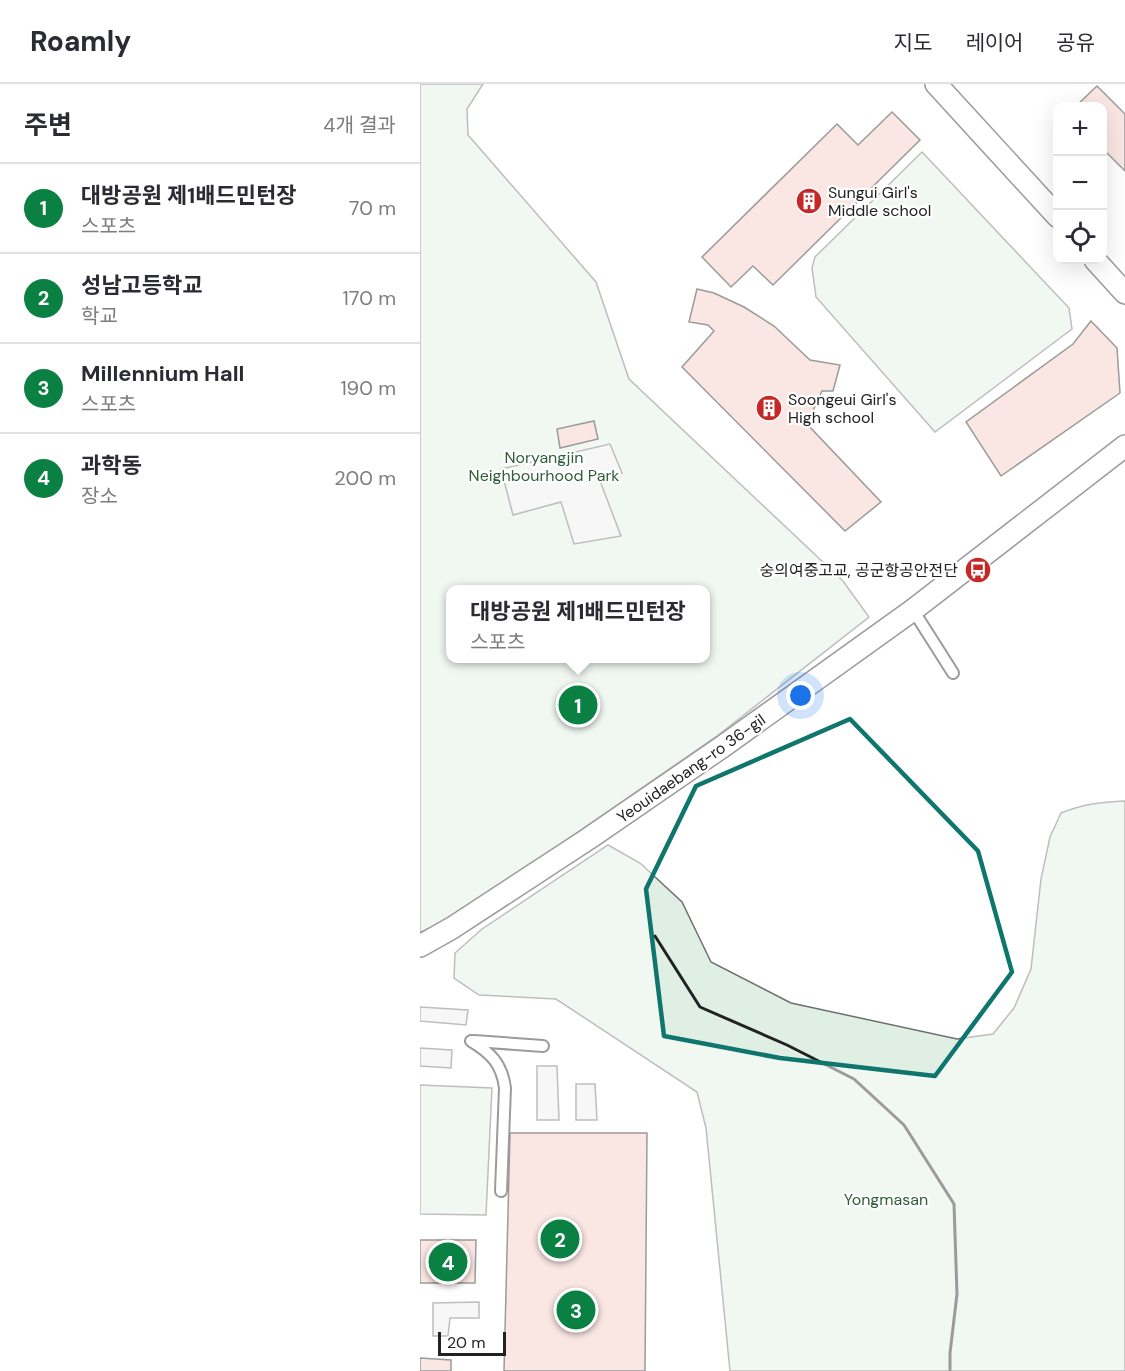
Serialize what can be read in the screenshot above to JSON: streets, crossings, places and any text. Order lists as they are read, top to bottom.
{
  "streets": {
    "street": ["Yeouidaebang-ro 36-gil"]
  },
  "parks": ["Noryangjin Neighbourhood Park", "Yongmasan"],
  "places": {
    "building": ["Sungui Girl's Middle school", "Soongeui Girl's High school"],
    "bus stop": ["숭의여중고교, 공군항공안전단"]
  },
  "scale_bar": "20 m",
  "page": {
    "header": "Roamly",
    "nav": ["지도", "레이어", "공유"],
    "heading": ["주변", "4개 결과"],
    "map_buttons": ["+", "−"],
    "list": [
      {
        "mark": "1",
        "name": "대방공원 제1배드민턴장",
        "note": "스포츠",
        "value": "70 m"
      },
      {
        "mark": "2",
        "name": "성남고등학교",
        "note": "학교",
        "value": "170 m"
      },
      {
        "mark": "3",
        "name": "Millennium Hall",
        "note": "스포츠",
        "value": "190 m"
      },
      {
        "mark": "4",
        "name": "과학동",
        "note": "장소",
        "value": "200 m"
      }
    ],
    "popup": ["대방공원 제1배드민턴장", "스포츠"],
    "pins": [
      "1",
      "2",
      "4",
      "3"
    ],
    "scale": "20 m"
  }
}
